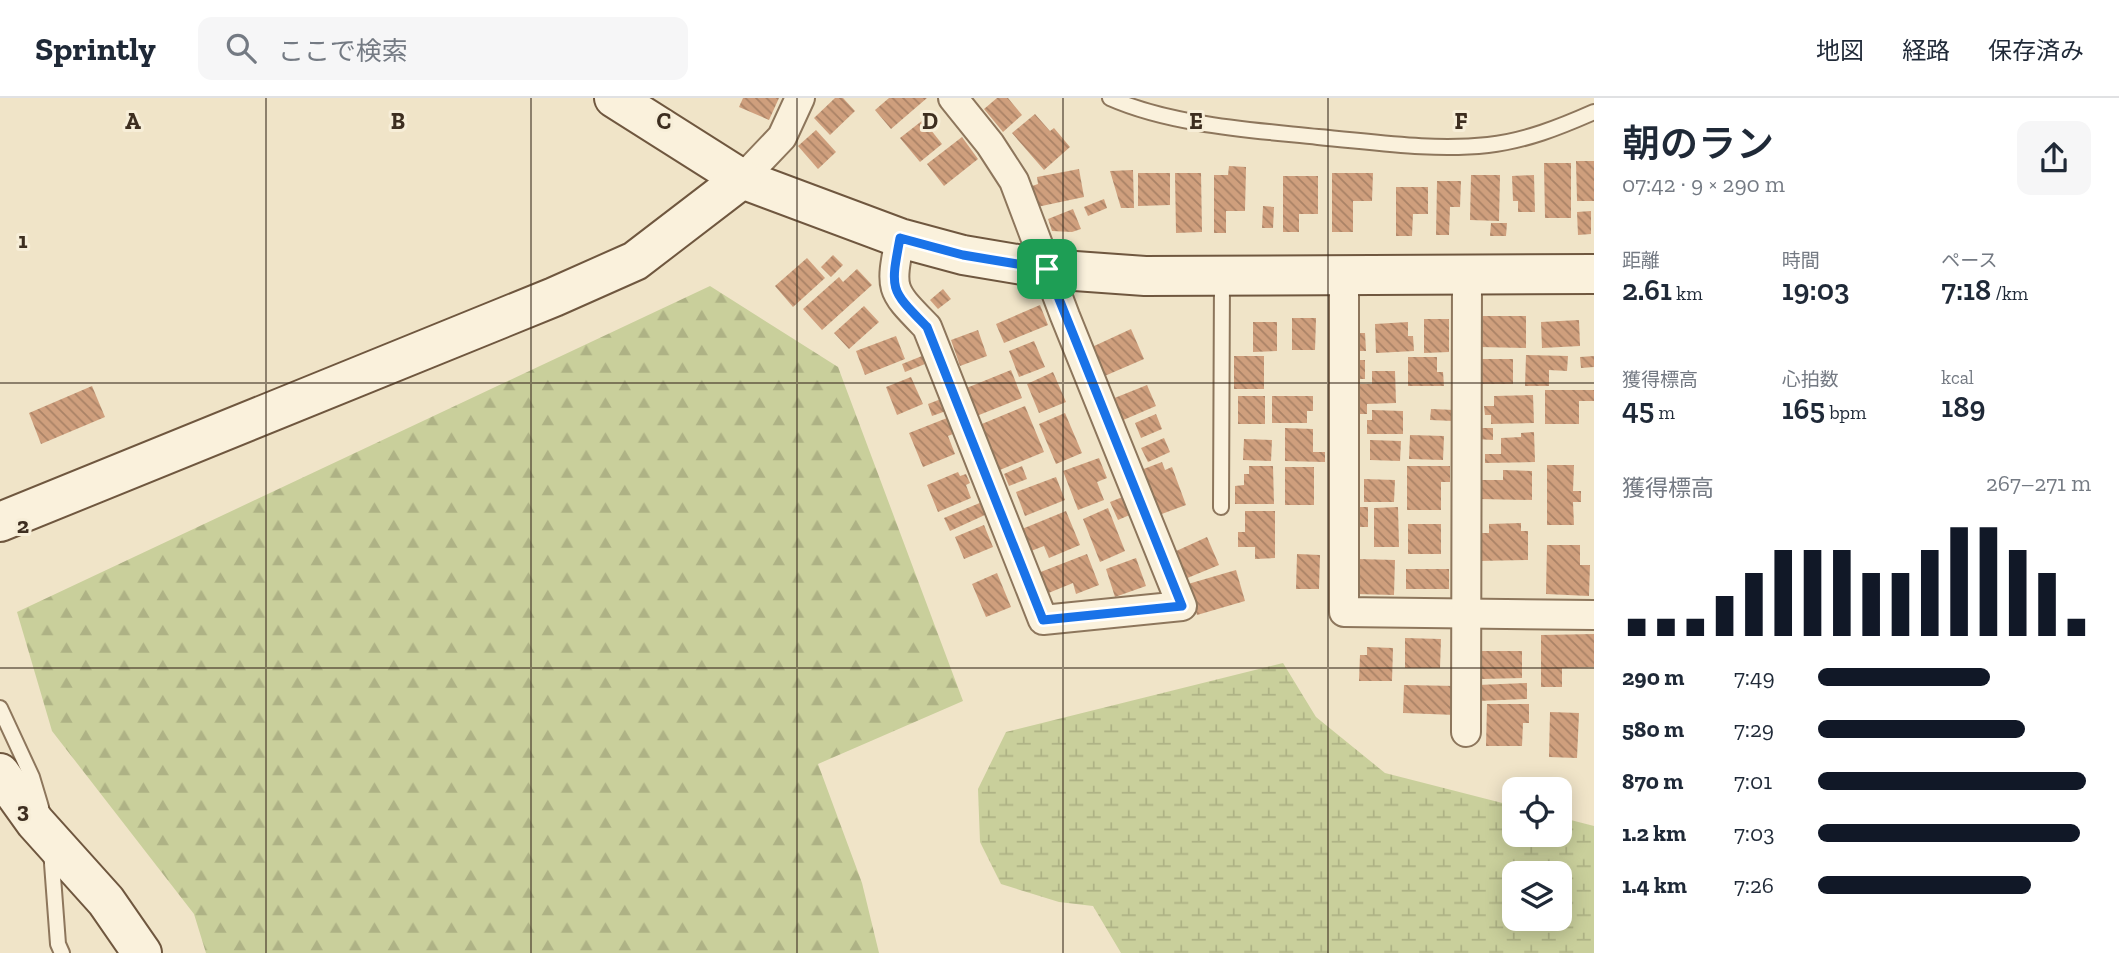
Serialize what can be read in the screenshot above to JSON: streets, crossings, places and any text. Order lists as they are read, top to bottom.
{
  "page": {
    "header": "Sprintly",
    "search": "ここで検索",
    "nav": ["地図", "経路", "保存済み"],
    "heading": ["朝のラン", "07:42 · 9 × 290 m"],
    "stats": [
      ["距離", "2.61 km"],
      ["時間", "19:03"],
      ["ペース", "7:18 /km"],
      ["獲得標高", "45 m"],
      ["心拍数", "165 bpm"],
      ["kcal", "189"]
    ],
    "chart": ["獲得標高", "267–271 m"],
    "list": [
      {
        "name": "290 m",
        "note": "7:49"
      },
      {
        "name": "580 m",
        "note": "7:29"
      },
      {
        "name": "870 m",
        "note": "7:01"
      },
      {
        "name": "1.2 km",
        "note": "7:03"
      },
      {
        "name": "1.4 km",
        "note": "7:26"
      }
    ]
  },
  "grid": {
    "columns": [
      "A",
      "B",
      "C",
      "D",
      "E",
      "F"
    ],
    "rows": ["1", "2", "3"]
  }
}
